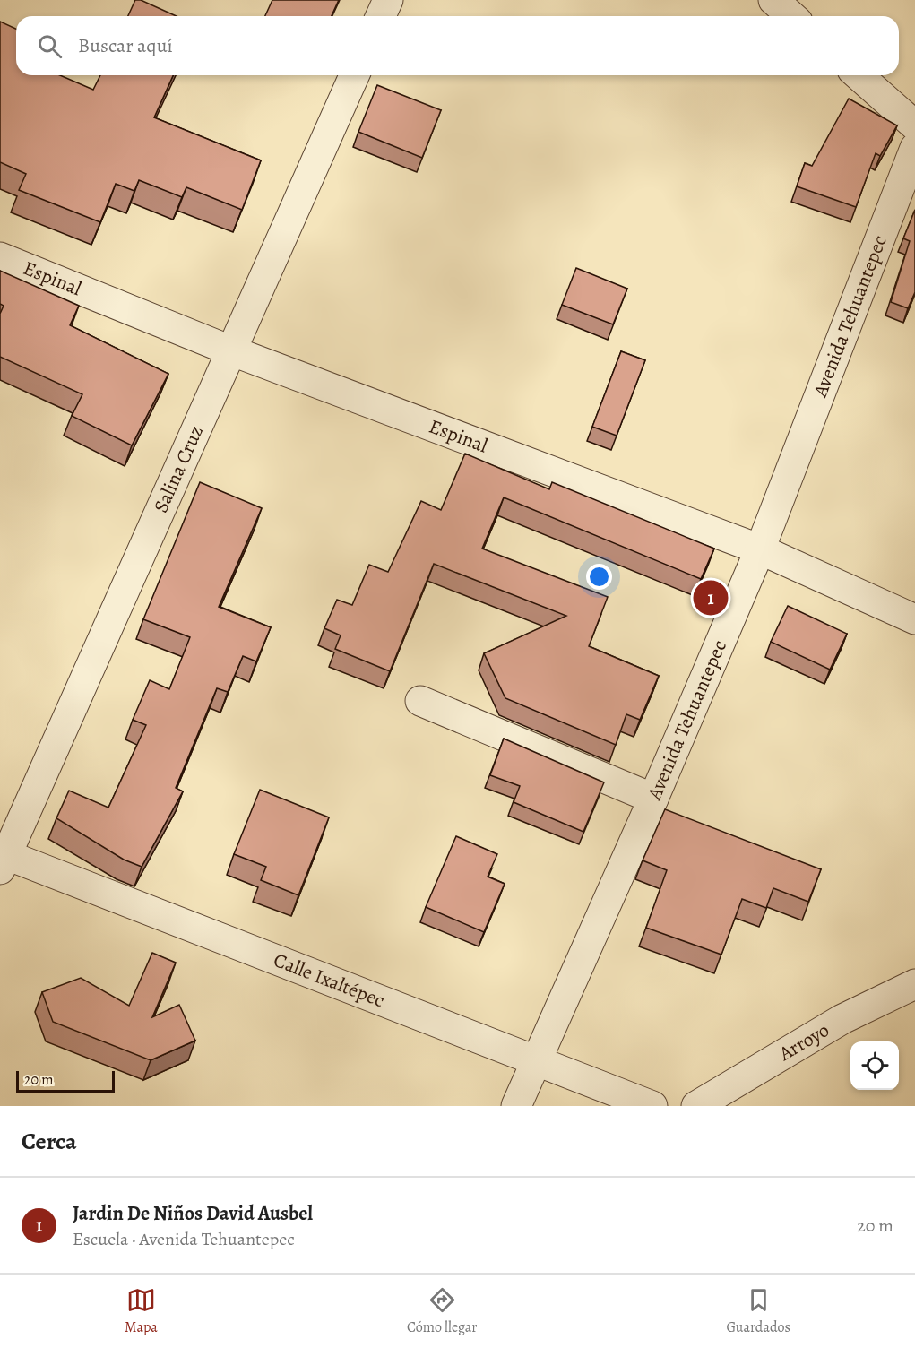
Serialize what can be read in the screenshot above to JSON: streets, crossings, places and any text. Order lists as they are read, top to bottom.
{
  "streets": {
    "street": [
      "Espinal",
      "Avenida Tehuantepec",
      "Salina Cruz",
      "Calle Ixaltépec",
      "Arroyo"
    ]
  },
  "crossings": [
    ["Espinal", "Avenida Tehuantepec"],
    ["Espinal", "Salina Cruz"],
    ["Avenida Tehuantepec", "Calle Ixaltépec"],
    ["Salina Cruz", "Calle Ixaltépec"]
  ],
  "scale_bar": "20 m",
  "page": {
    "search": "Buscar aquí",
    "pins": "1",
    "scale": "20 m",
    "heading": "Cerca",
    "list": [
      {
        "mark": "1",
        "name": "Jardin De Niños David Ausbel",
        "note": "Escuela · Avenida Tehuantepec",
        "value": "20 m"
      }
    ],
    "nav": ["Mapa", "Cómo llegar", "Guardados"]
  }
}
